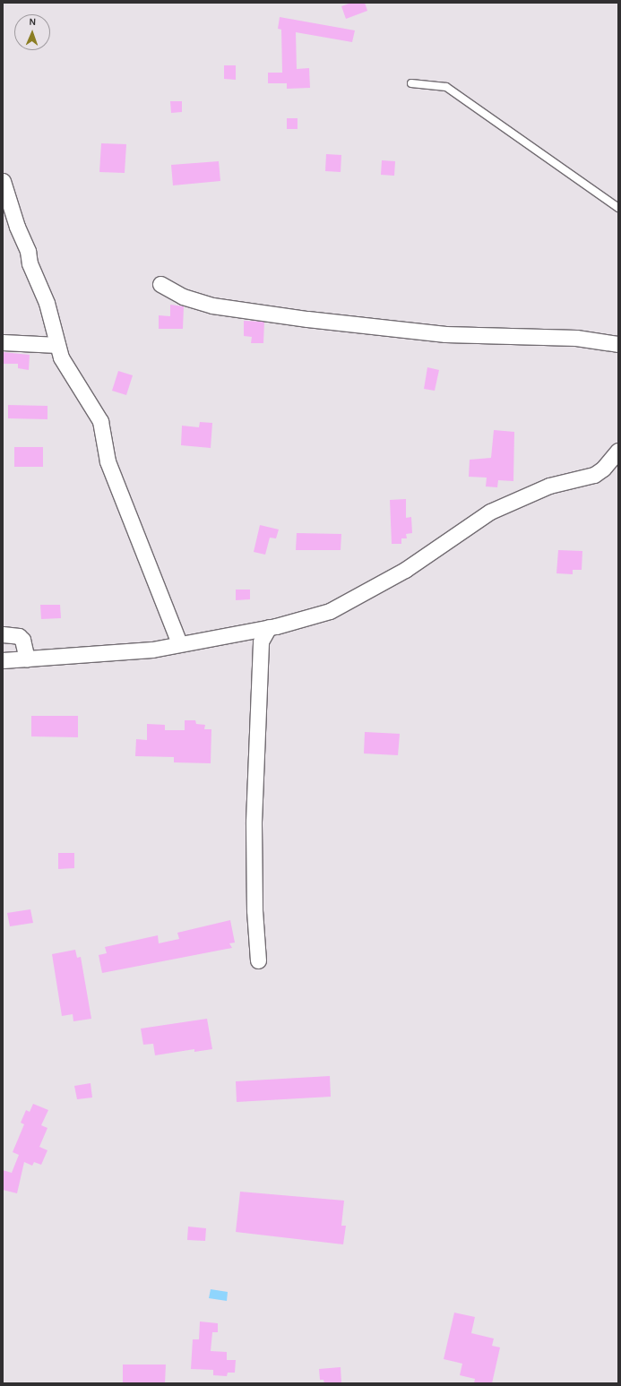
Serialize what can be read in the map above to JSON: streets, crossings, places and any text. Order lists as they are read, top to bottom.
{
  "north": "top"
}
